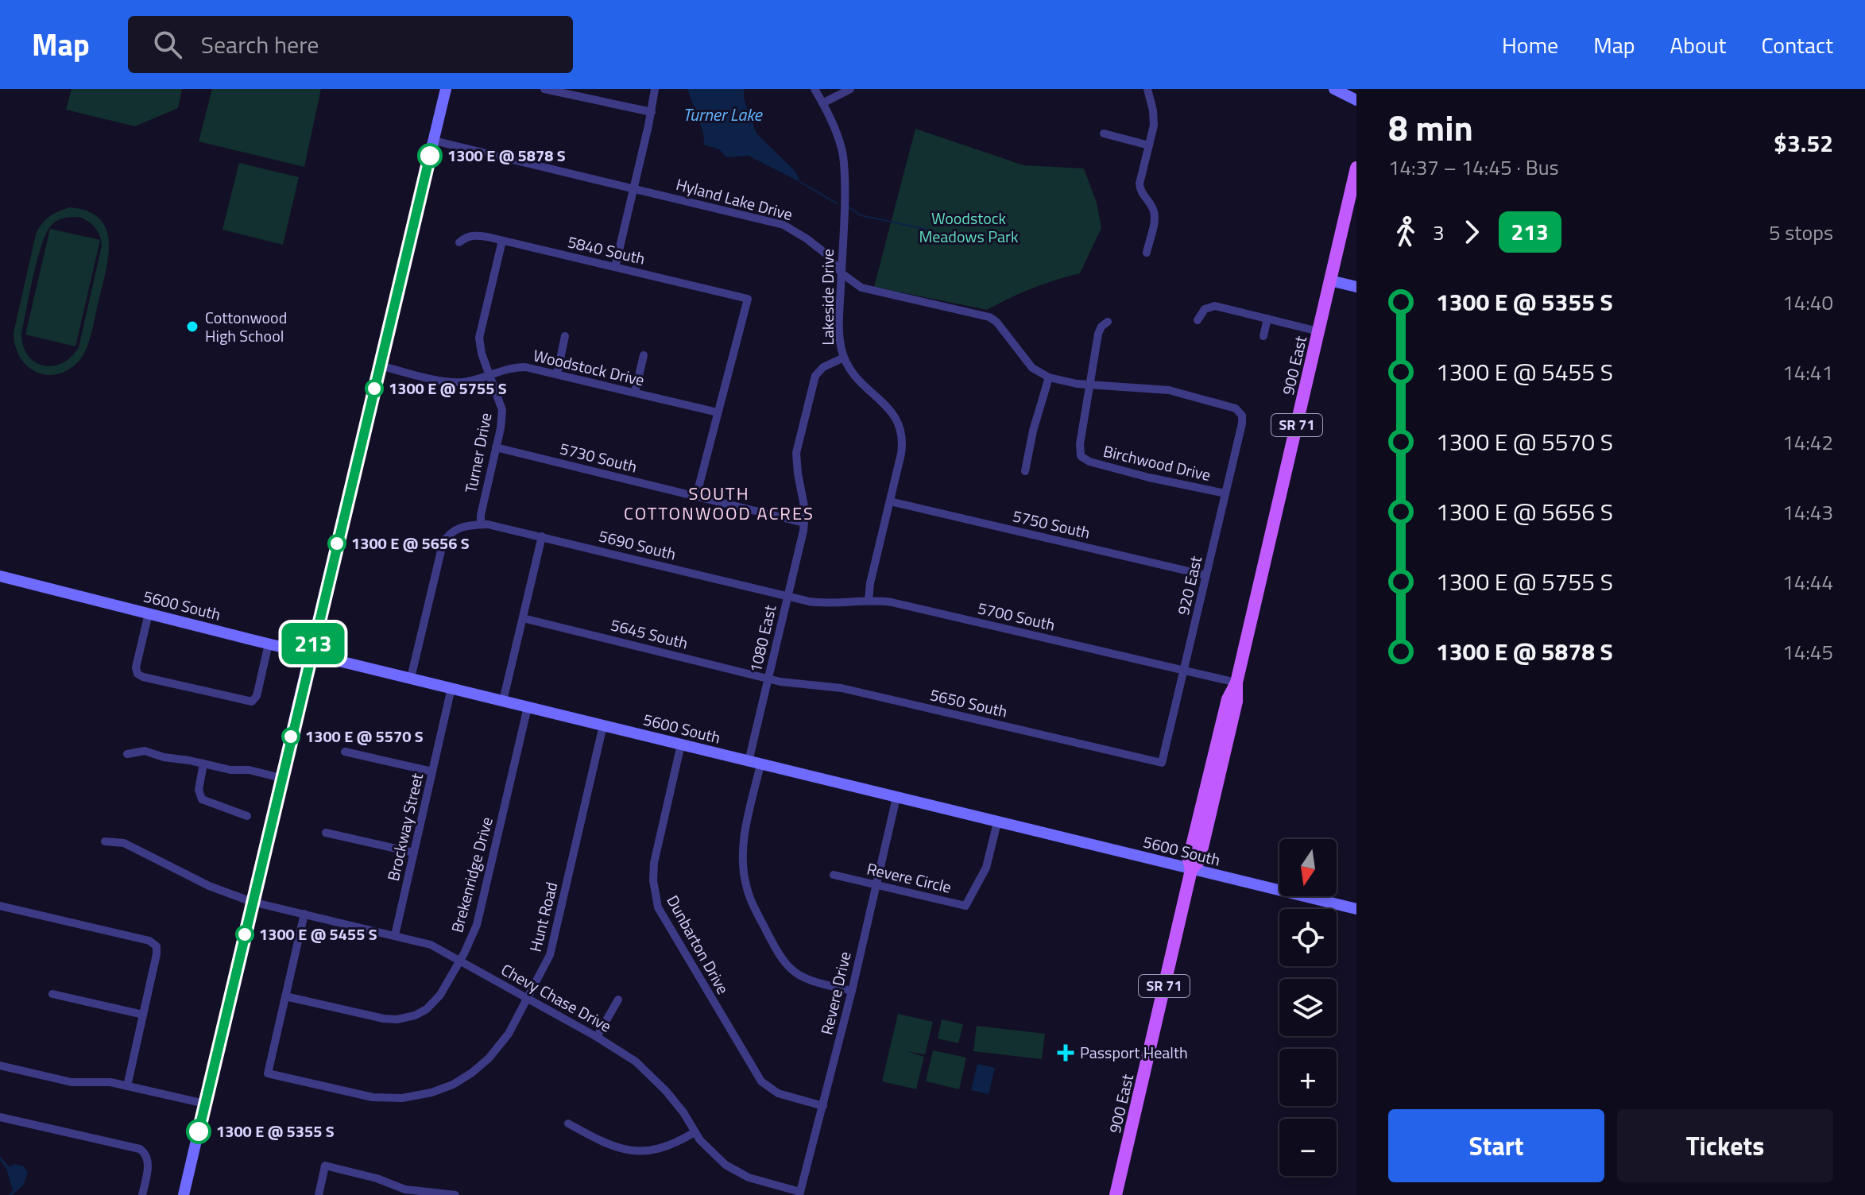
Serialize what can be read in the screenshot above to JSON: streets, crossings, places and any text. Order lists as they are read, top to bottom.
{
  "streets": {
    "main road": ["900 East", "SR 71", "5600 South"],
    "street": [
      "Hyland Lake Drive",
      "5840 South",
      "Lakeside Drive",
      "Woodstock Drive",
      "Turner Drive",
      "5730 South",
      "Birchwood Drive",
      "5750 South",
      "5690 South",
      "920 East",
      "5700 South",
      "5645 South",
      "1080 East",
      "5650 South",
      "Brockway Street",
      "Brekenridge Drive",
      "Revere Circle",
      "Hunt Road",
      "Dunbarton Drive",
      "Revere Drive",
      "Chevy Chase Drive"
    ]
  },
  "crossings": [
    ["Hyland Lake Drive", "Lakeside Drive"],
    ["Hyland Lake Drive", "Birchwood Drive"],
    ["Hyland Lake Drive", "920 East"],
    ["5840 South", "Woodstock Drive"],
    ["5840 South", "Turner Drive"],
    ["Lakeside Drive", "5750 South"],
    ["Lakeside Drive", "5700 South"],
    ["Lakeside Drive", "1080 East"],
    ["900 East", "5600 South"],
    ["900 East", "5700 South"],
    ["Woodstock Drive", "Turner Drive"],
    ["Turner Drive", "5730 South"],
    ["Turner Drive", "5690 South"],
    ["5730 South", "1080 East"],
    ["Birchwood Drive", "920 East"],
    ["5750 South", "920 East"],
    ["5690 South", "5700 South"],
    ["5690 South", "1080 East"],
    ["920 East", "5700 South"],
    ["920 East", "5650 South"],
    ["5600 South", "1080 East"],
    ["5600 South", "Brockway Street"],
    ["5600 South", "Brekenridge Drive"],
    ["5600 South", "Revere Circle"],
    ["5600 South", "Hunt Road"],
    ["5600 South", "Dunbarton Drive"],
    ["5600 South", "Revere Drive"],
    ["5700 South", "1080 East"],
    ["5645 South", "1080 East"],
    ["5645 South", "5650 South"],
    ["1080 East", "5650 South"],
    ["1080 East", "Revere Drive"],
    ["Brockway Street", "Chevy Chase Drive"],
    ["Brekenridge Drive", "Hunt Road"],
    ["Brekenridge Drive", "Chevy Chase Drive"],
    ["Revere Circle", "Revere Drive"],
    ["Hunt Road", "Chevy Chase Drive"],
    ["Dunbarton Drive", "Revere Drive"],
    ["Revere Drive", "Chevy Chase Drive"]
  ],
  "districts": ["SOUTH COTTONWOOD ACRES"],
  "water": ["Turner Lake"],
  "parks": ["Woodstock Meadows Park"],
  "places": {
    "other": [
      "1300 E @ 5878 S",
      "Cottonwood High School",
      "1300 E @ 5755 S",
      "1300 E @ 5656 S",
      "1300 E @ 5570 S",
      "1300 E @ 5455 S",
      "1300 E @ 5355 S"
    ],
    "health": ["Passport Health"]
  },
  "lines": ["bus line 213"],
  "north": "bottom",
  "page": {
    "header": "Map",
    "search": "Search here",
    "nav": [
      "Home",
      "Map",
      "About",
      "Contact"
    ],
    "on_map": "213",
    "heading": ["8 min", "14:37 – 14:45 · Bus", "$3.52"],
    "legs": ["3", "213", "5 stops"],
    "list": [
      {
        "name": "1300 E @ 5355 S",
        "value": "14:40"
      },
      {
        "name": "1300 E @ 5455 S",
        "value": "14:41"
      },
      {
        "name": "1300 E @ 5570 S",
        "value": "14:42"
      },
      {
        "name": "1300 E @ 5656 S",
        "value": "14:43"
      },
      {
        "name": "1300 E @ 5755 S",
        "value": "14:44"
      },
      {
        "name": "1300 E @ 5878 S",
        "value": "14:45"
      }
    ],
    "map_buttons": ["+", "−"],
    "buttons": ["Start", "Tickets"]
  }
}
